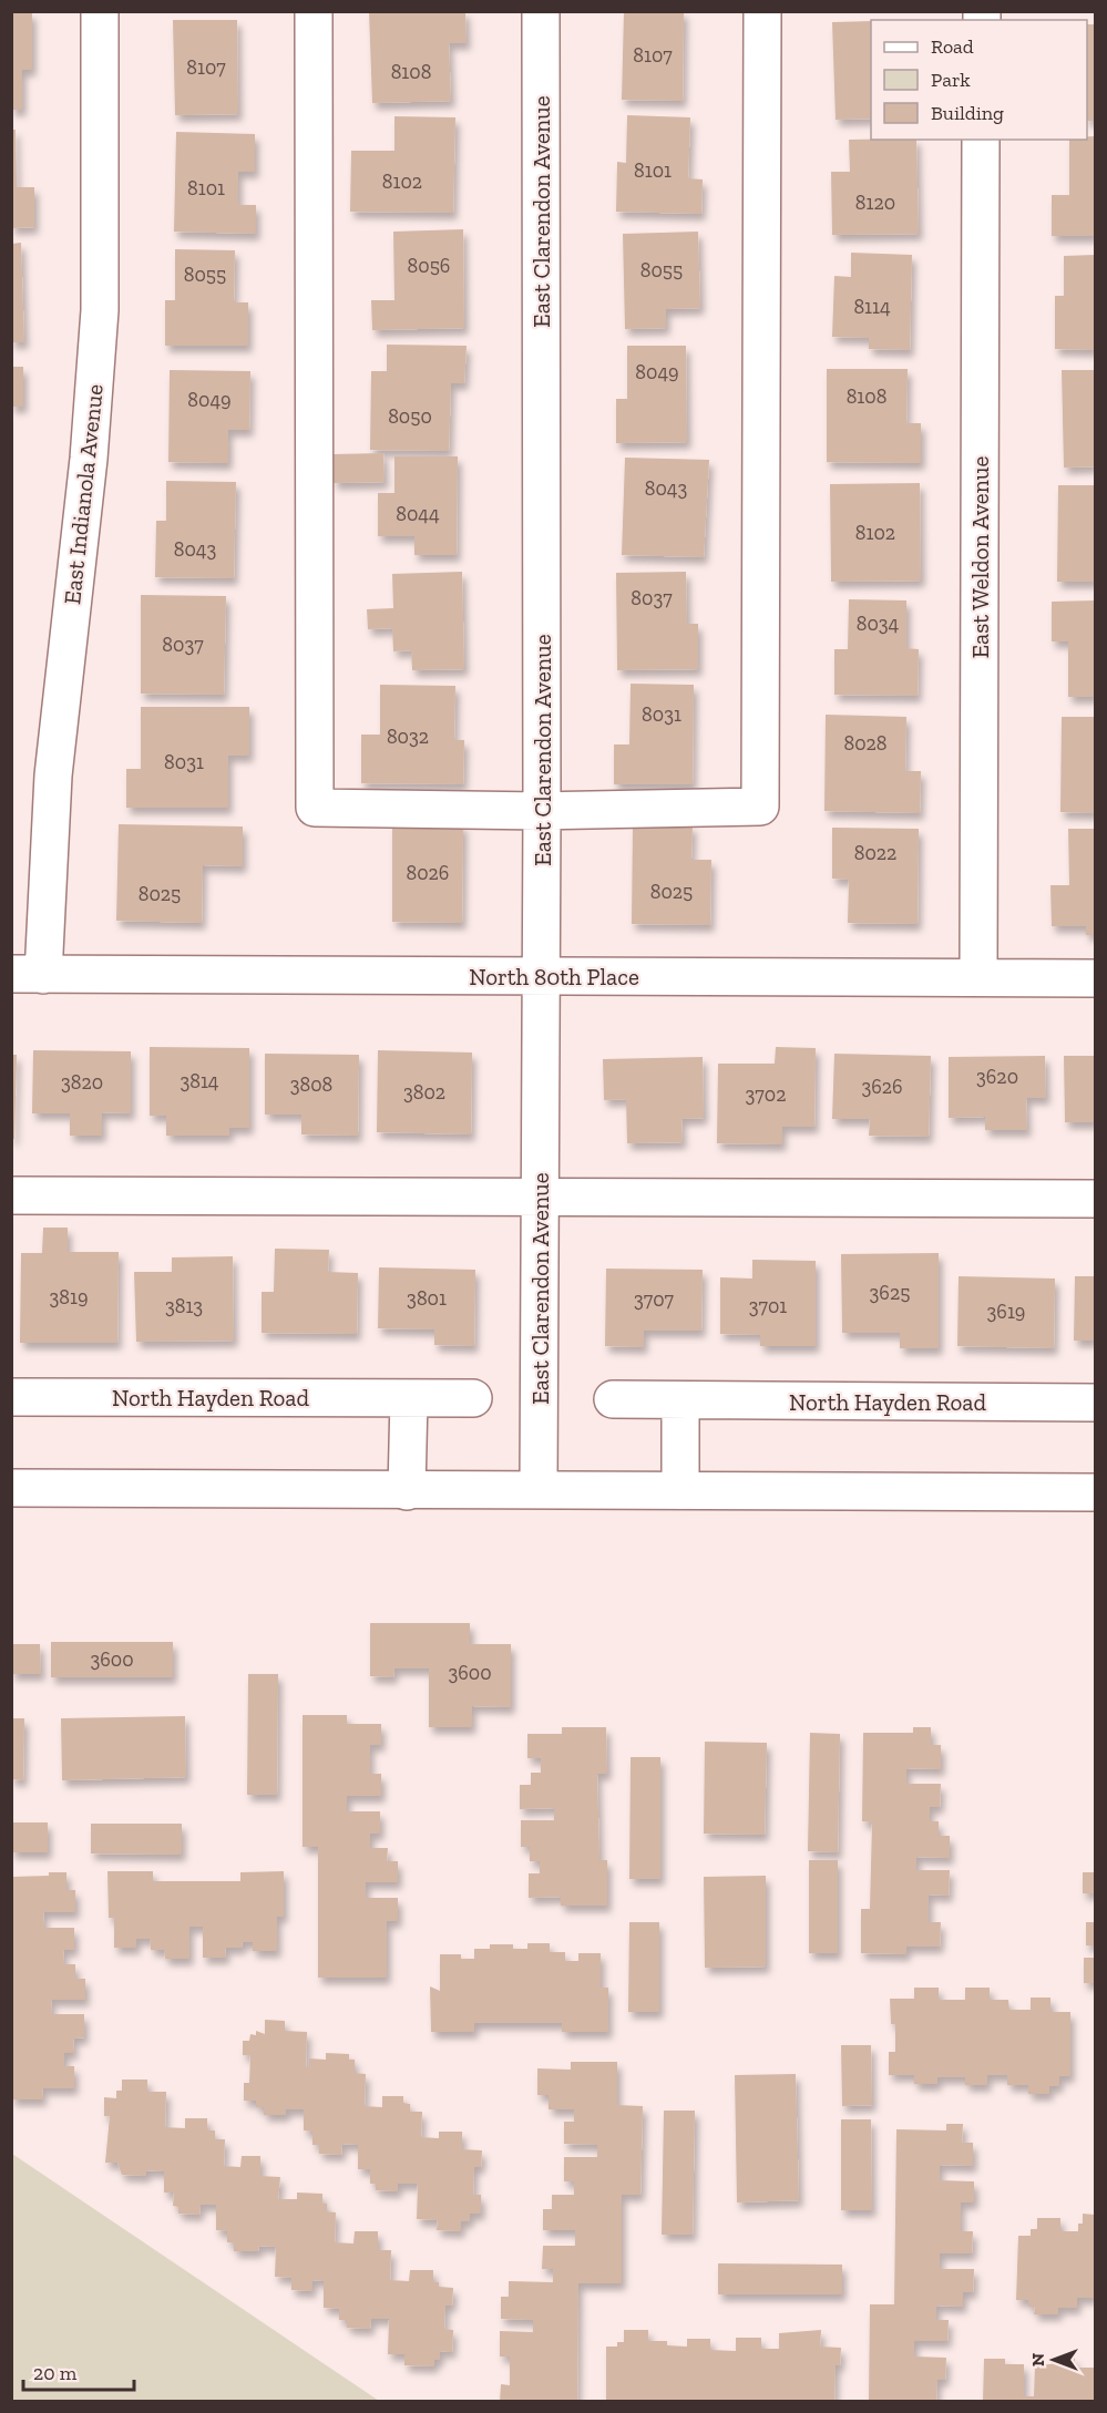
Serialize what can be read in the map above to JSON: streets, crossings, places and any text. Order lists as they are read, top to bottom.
{
  "streets": {
    "street": [
      "East Clarendon Avenue",
      "East Indianola Avenue",
      "East Weldon Avenue",
      "North 80th Place",
      "North Hayden Road"
    ]
  },
  "crossings": [
    ["East Clarendon Avenue", "North 80th Place"],
    ["East Indianola Avenue", "North 80th Place"],
    ["East Weldon Avenue", "North 80th Place"]
  ],
  "house_numbers": [
    "8107",
    "8107",
    "8108",
    "8101",
    "8102",
    "8101",
    "8120",
    "8056",
    "8055",
    "8055",
    "8114",
    "8049",
    "8108",
    "8049",
    "8050",
    "8043",
    "8044",
    "8102",
    "8043",
    "8037",
    "8034",
    "8037",
    "8031",
    "8032",
    "8028",
    "8031",
    "8022",
    "8026",
    "8025",
    "8025",
    "3620",
    "3814",
    "3820",
    "3808",
    "3626",
    "3802",
    "3702",
    "3625",
    "3819",
    "3801",
    "3707",
    "3813",
    "3701",
    "3619",
    "3600",
    "3600"
  ],
  "legend": ["Road", "Park", "Building"],
  "scale_bar": "20 m",
  "north": "left"
}
